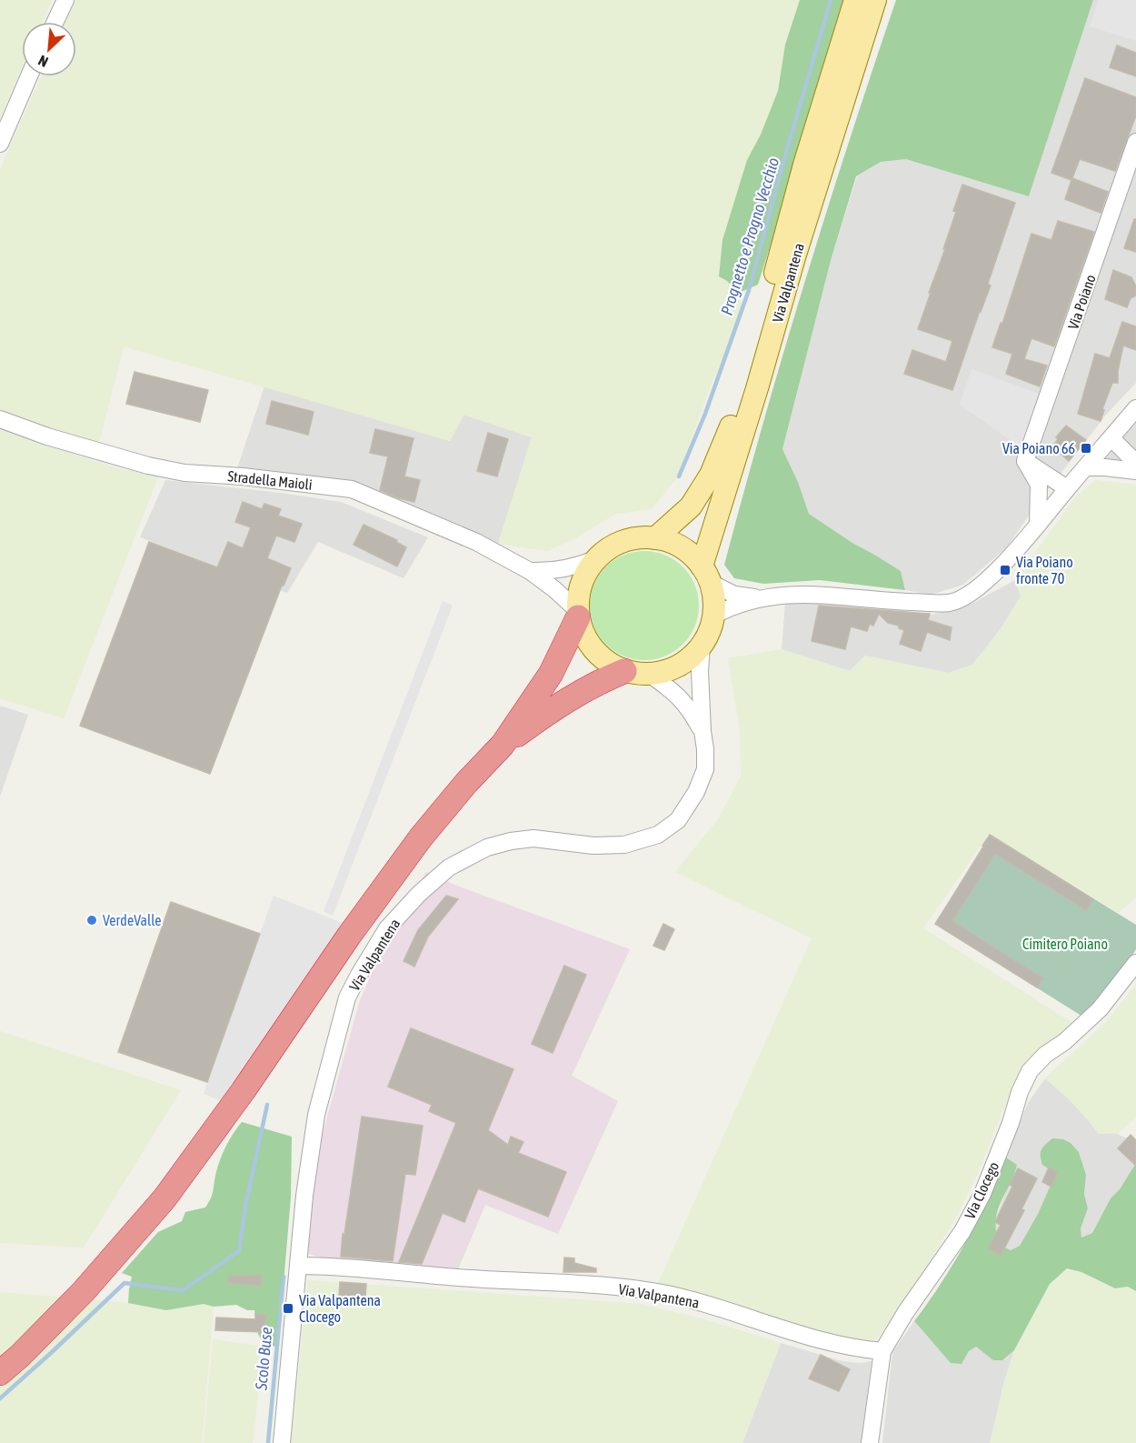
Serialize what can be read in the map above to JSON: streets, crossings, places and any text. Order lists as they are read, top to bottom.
{
  "streets": {
    "highway": ["Via Valpantena"],
    "street": ["Via Poiano", "Stradella Maioli", "Via Clocego"]
  },
  "crossings": [
    ["Via Valpantena", "Stradella Maioli"],
    ["Via Valpantena", "Via Clocego"]
  ],
  "water": ["Prognetto e Progno Vecchio", "Scolo Buse"],
  "parks": ["Cimitero Poiano"],
  "places": {
    "transit": ["Via Poiano 66", "Via Poiano fronte 70", "Via Valpantena Clocego"],
    "other": ["VerdeValle"]
  },
  "north": "bottom left"
}
